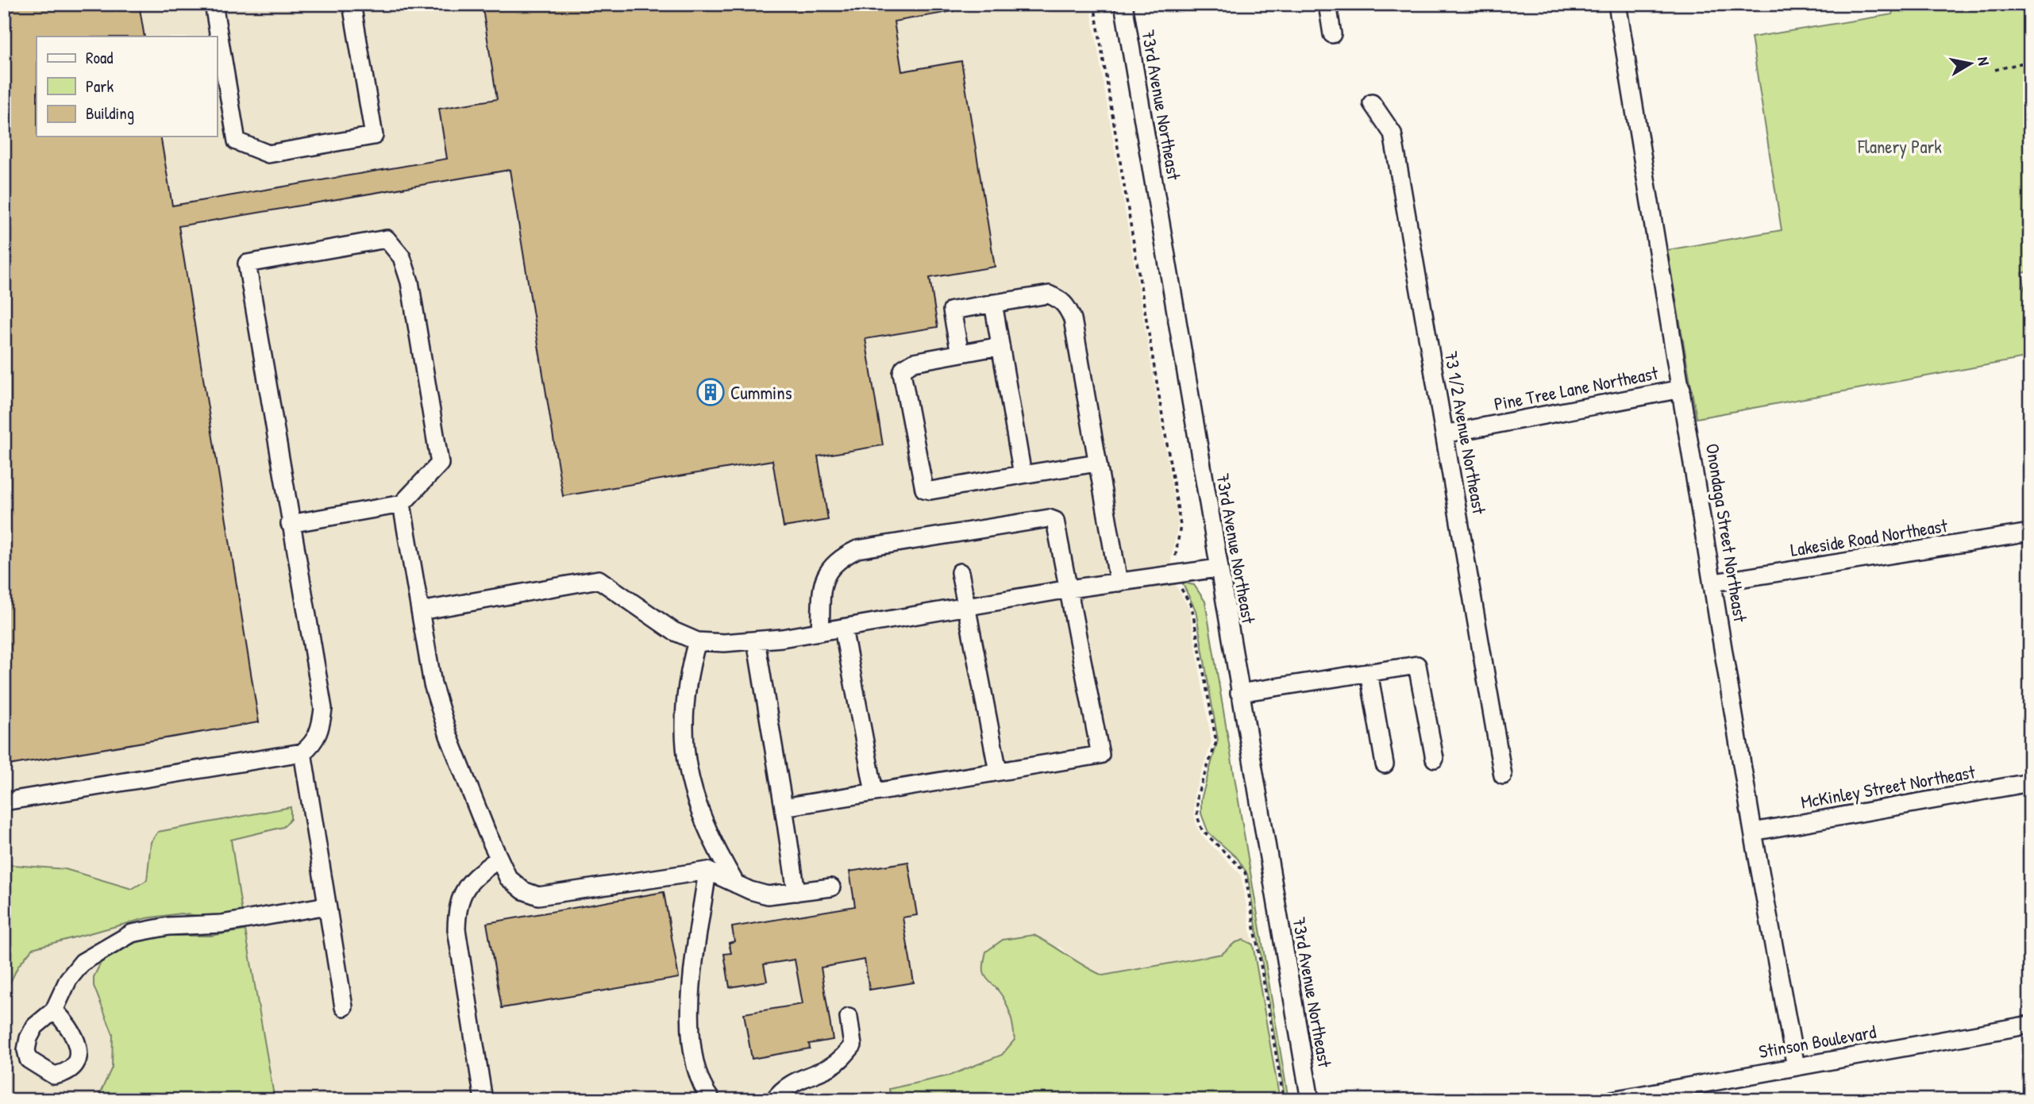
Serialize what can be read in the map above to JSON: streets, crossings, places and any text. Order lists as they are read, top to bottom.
{
  "streets": {
    "street": [
      "73rd Avenue Northeast",
      "Pine Tree Lane Northeast",
      "73 1/2 Avenue Northeast",
      "Onondaga Street Northeast",
      "Lakeside Road Northeast",
      "McKinley Street Northeast",
      "Stinson Boulevard"
    ]
  },
  "crossings": [
    ["Pine Tree Lane Northeast", "73 1/2 Avenue Northeast"],
    ["Pine Tree Lane Northeast", "Onondaga Street Northeast"],
    ["Onondaga Street Northeast", "Lakeside Road Northeast"],
    ["Onondaga Street Northeast", "McKinley Street Northeast"],
    ["Onondaga Street Northeast", "Stinson Boulevard"]
  ],
  "parks": ["Flanery Park"],
  "places": {
    "building": ["Cummins"]
  },
  "legend": ["Road", "Park", "Building"],
  "north": "right"
}
